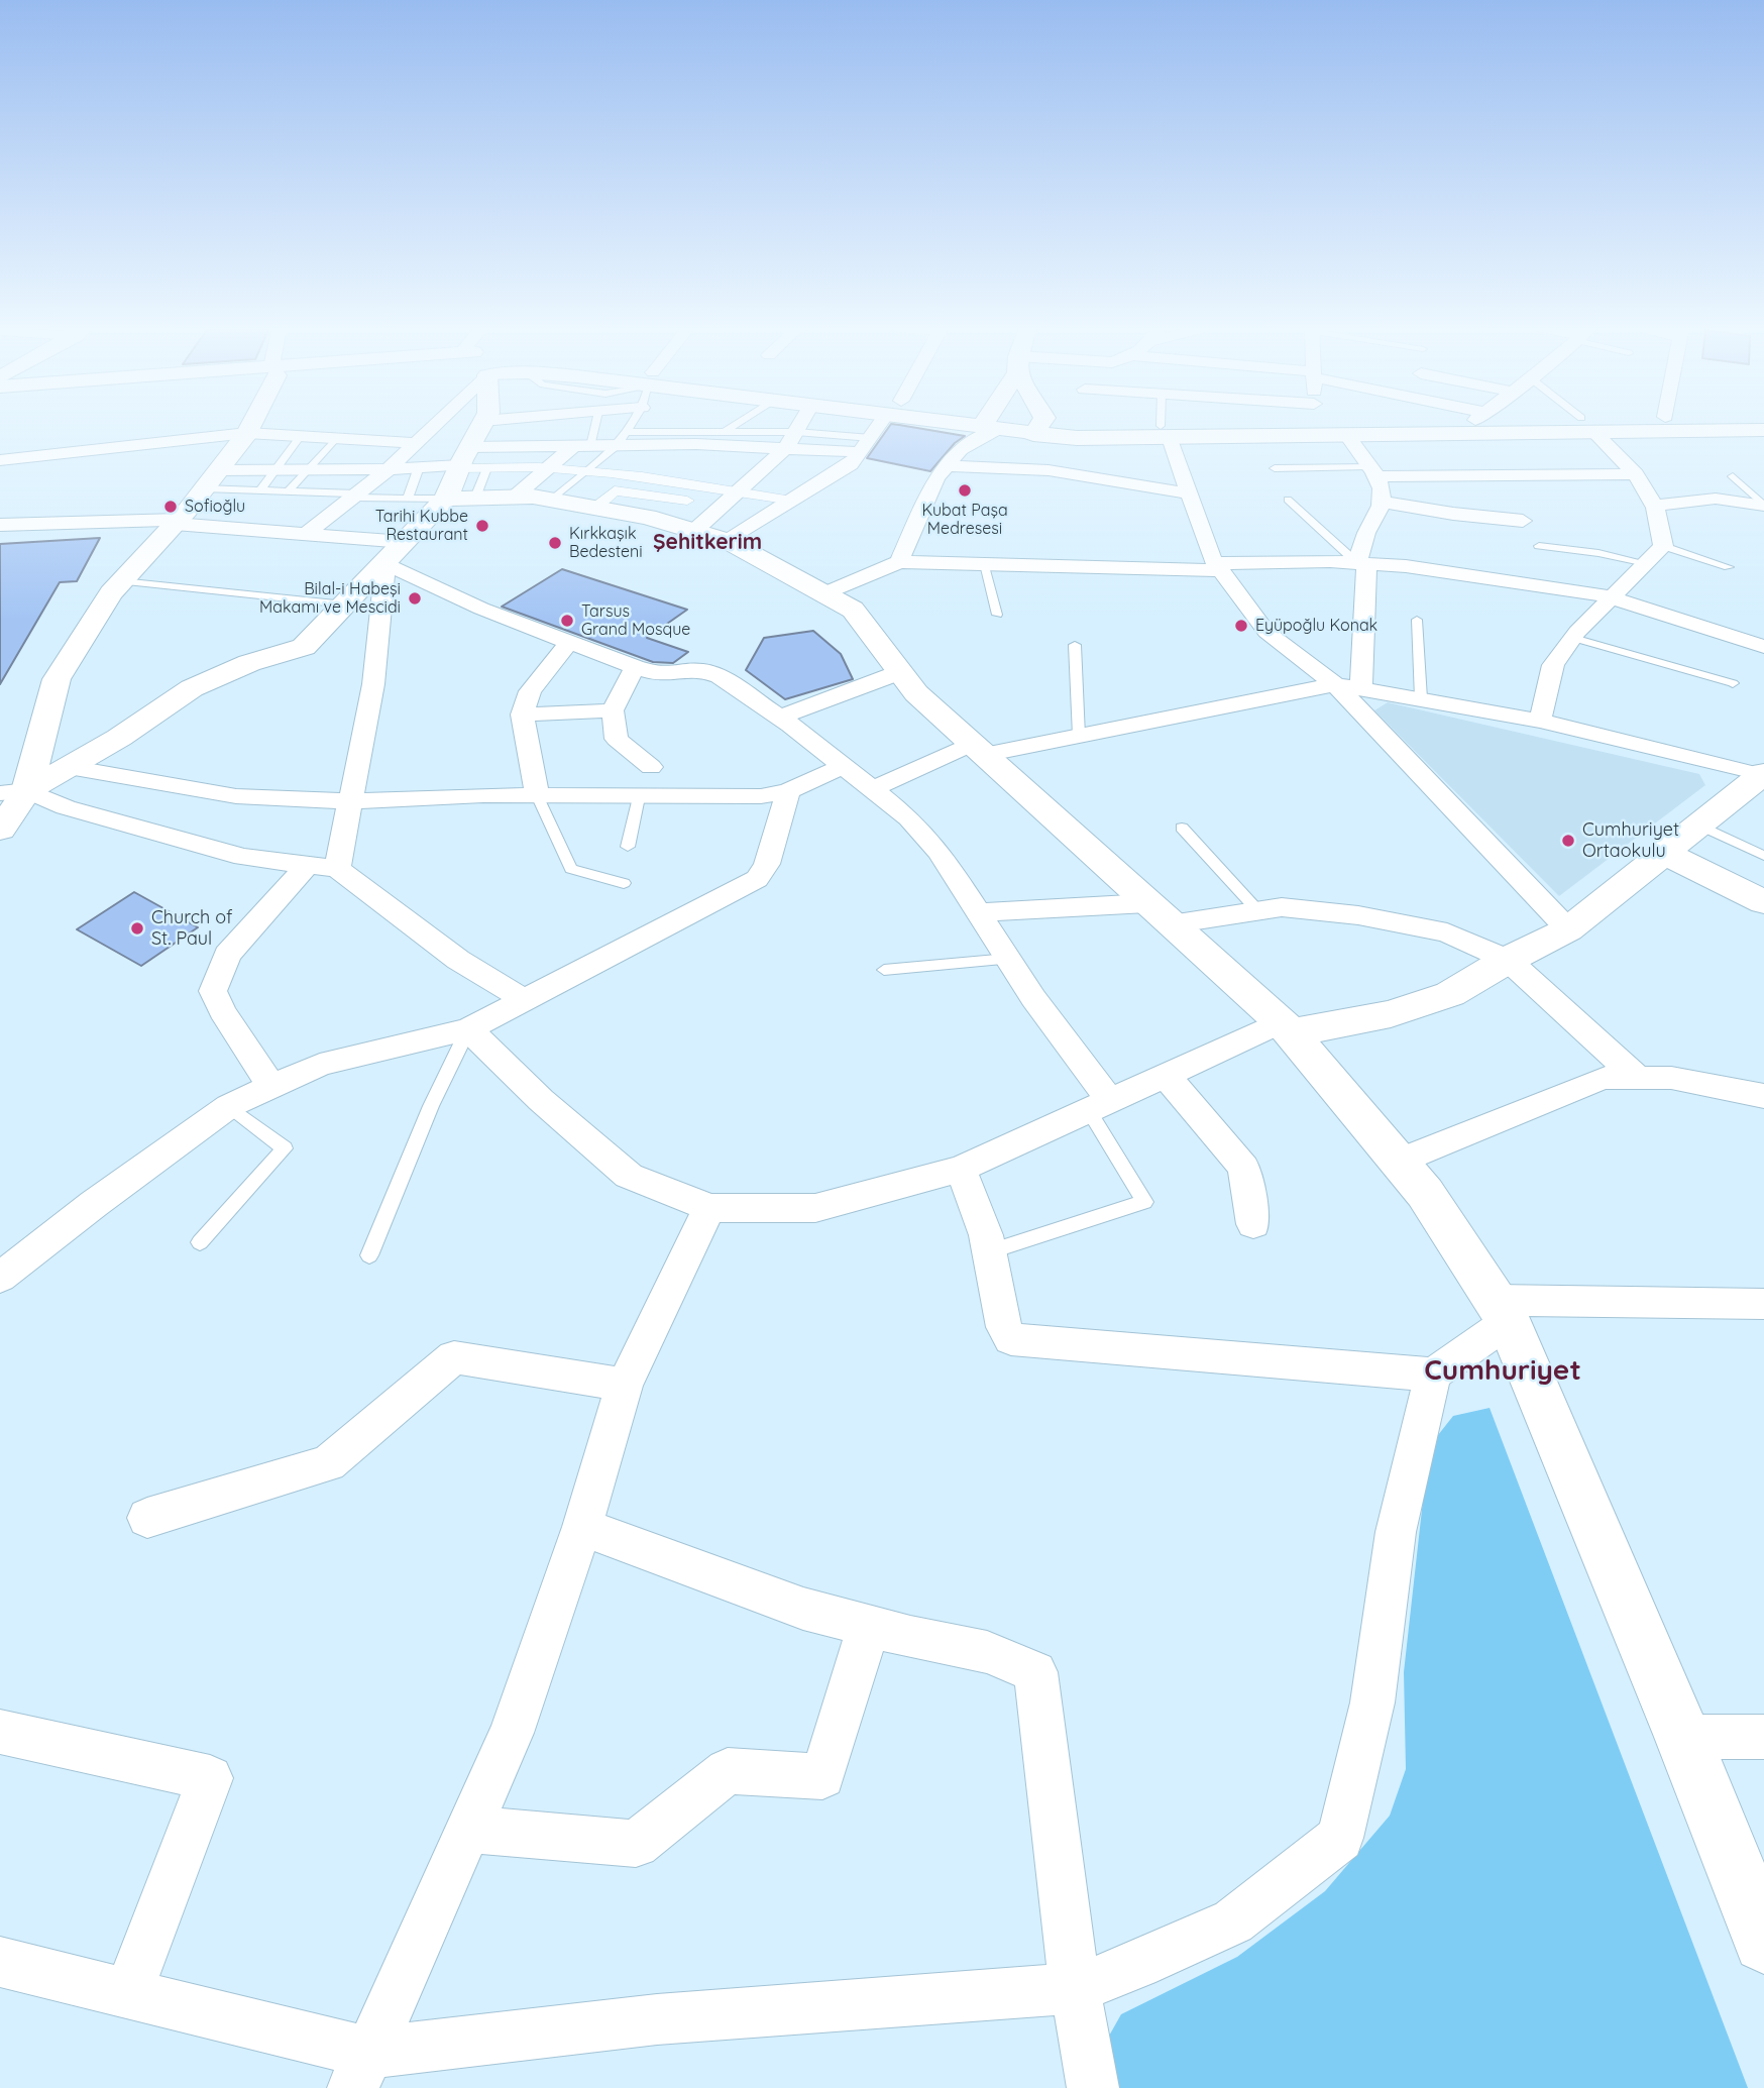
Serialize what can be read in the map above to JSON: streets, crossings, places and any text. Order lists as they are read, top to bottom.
{
  "districts": ["Şehitkerim", "Cumhuriyet"],
  "places": [
    "Kubat Paşa Medresesi",
    "Sofioğlu",
    "Tarihi Kubbe Restaurant",
    "Kırkkaşık Bedesteni",
    "Bilal-i Habeşi Makamı ve Mescidi",
    "Tarsus Grand Mosque",
    "Eyüpoğlu Konak",
    "Cumhuriyet Ortaokulu",
    "Church of St. Paul"
  ]
}
